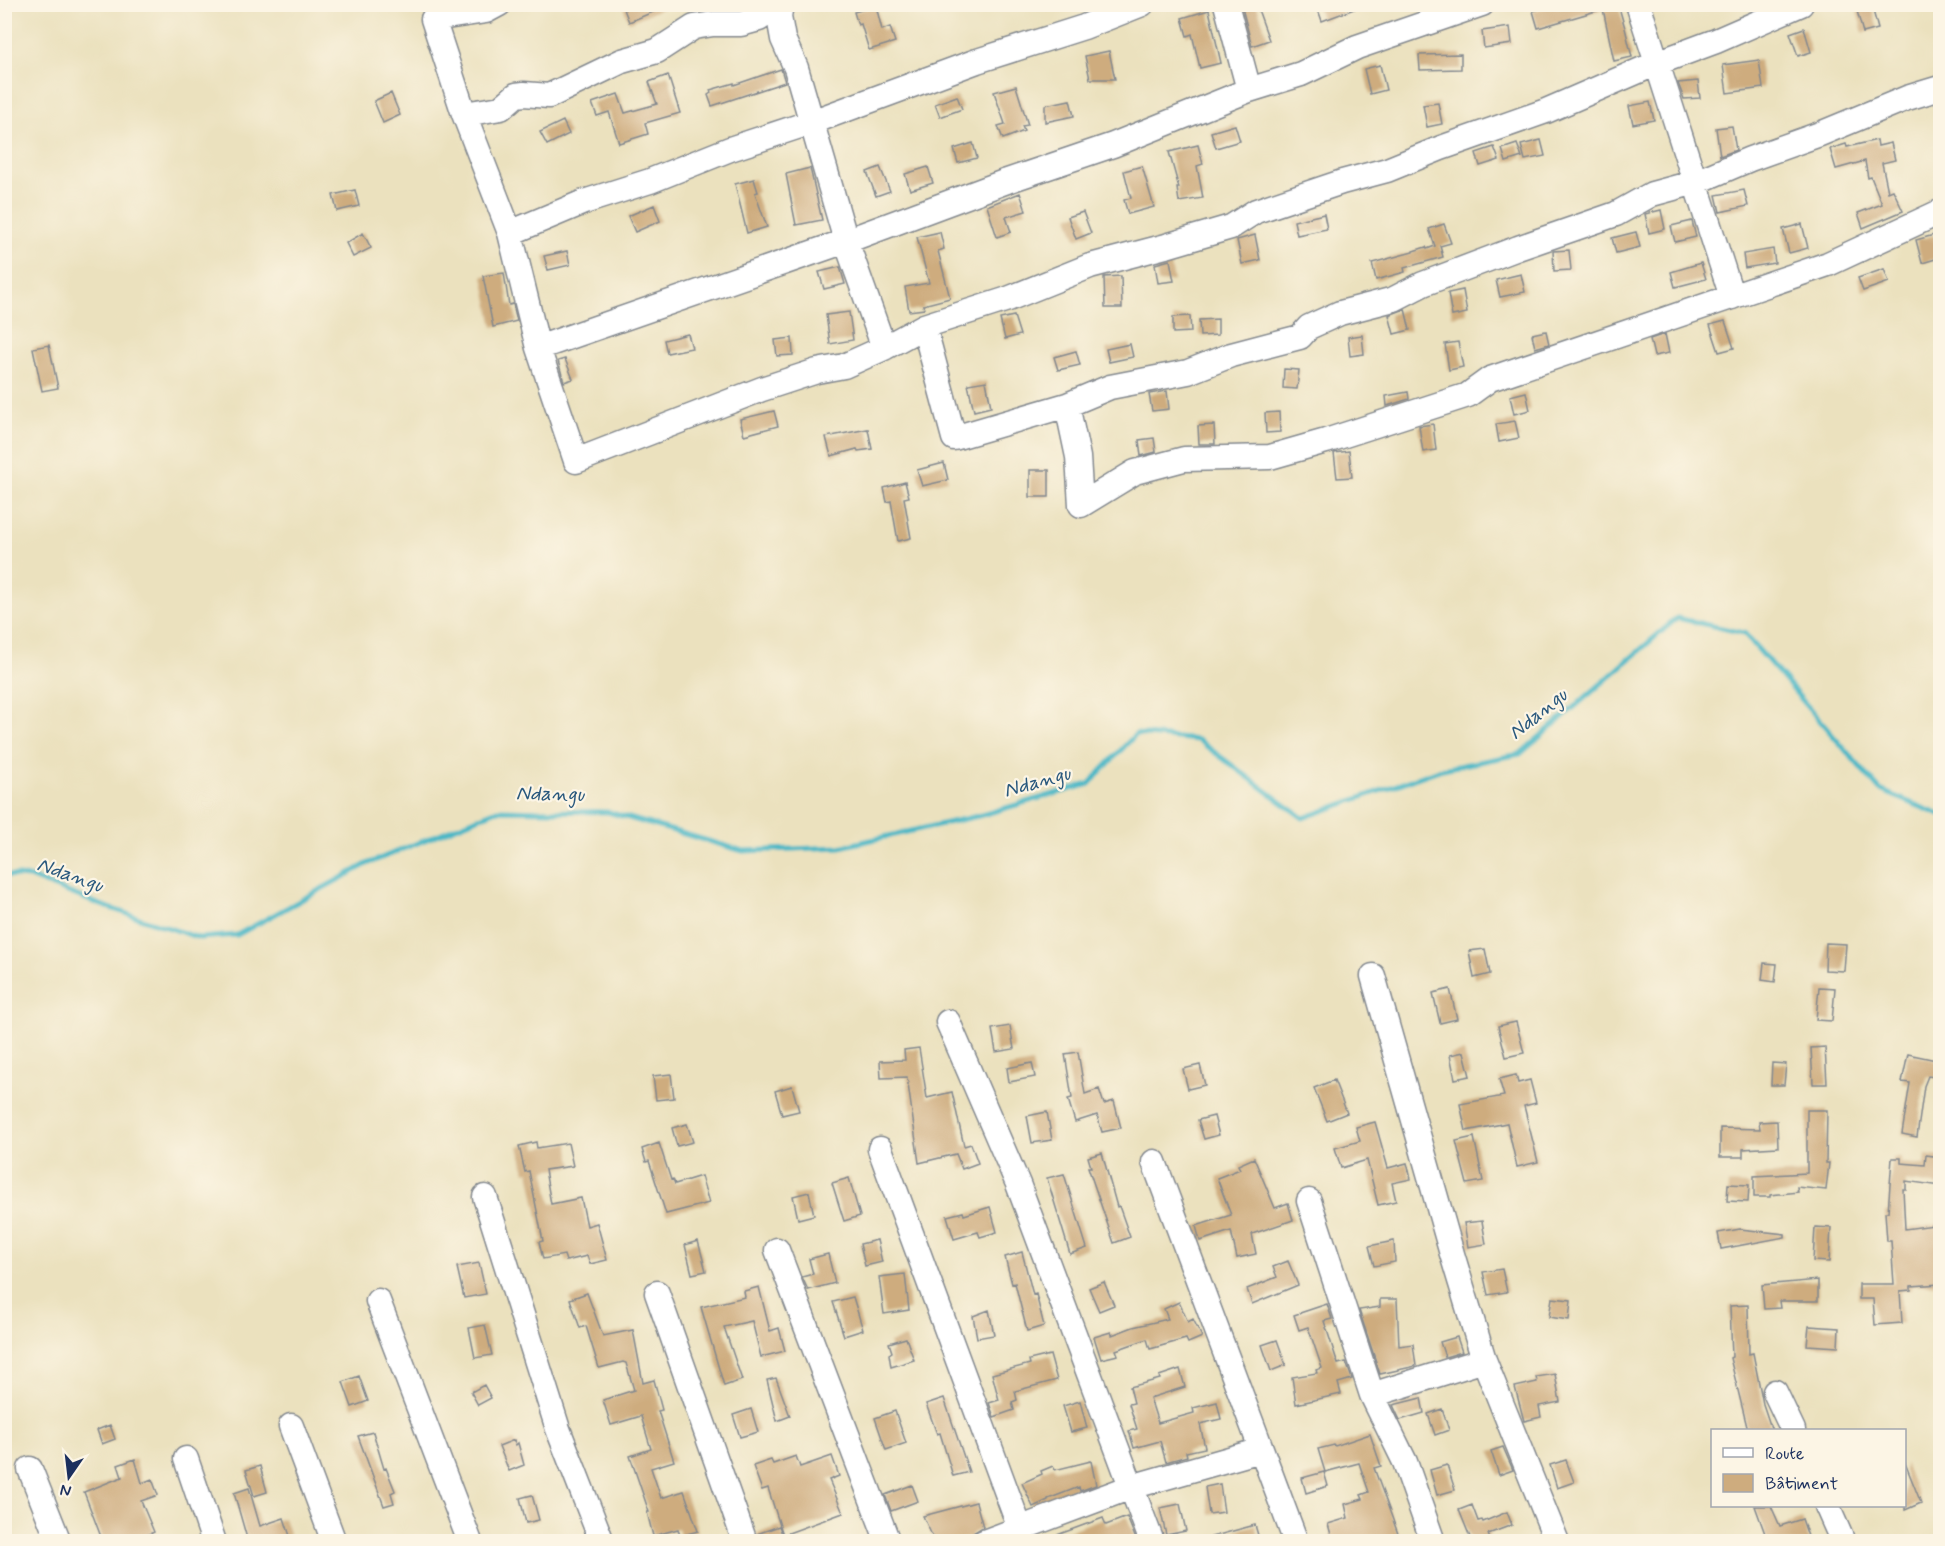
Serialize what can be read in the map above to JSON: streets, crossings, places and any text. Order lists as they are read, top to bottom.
{
  "water": ["Ndangu"],
  "legend": ["Route", "Bâtiment"],
  "north": "bottom"
}
